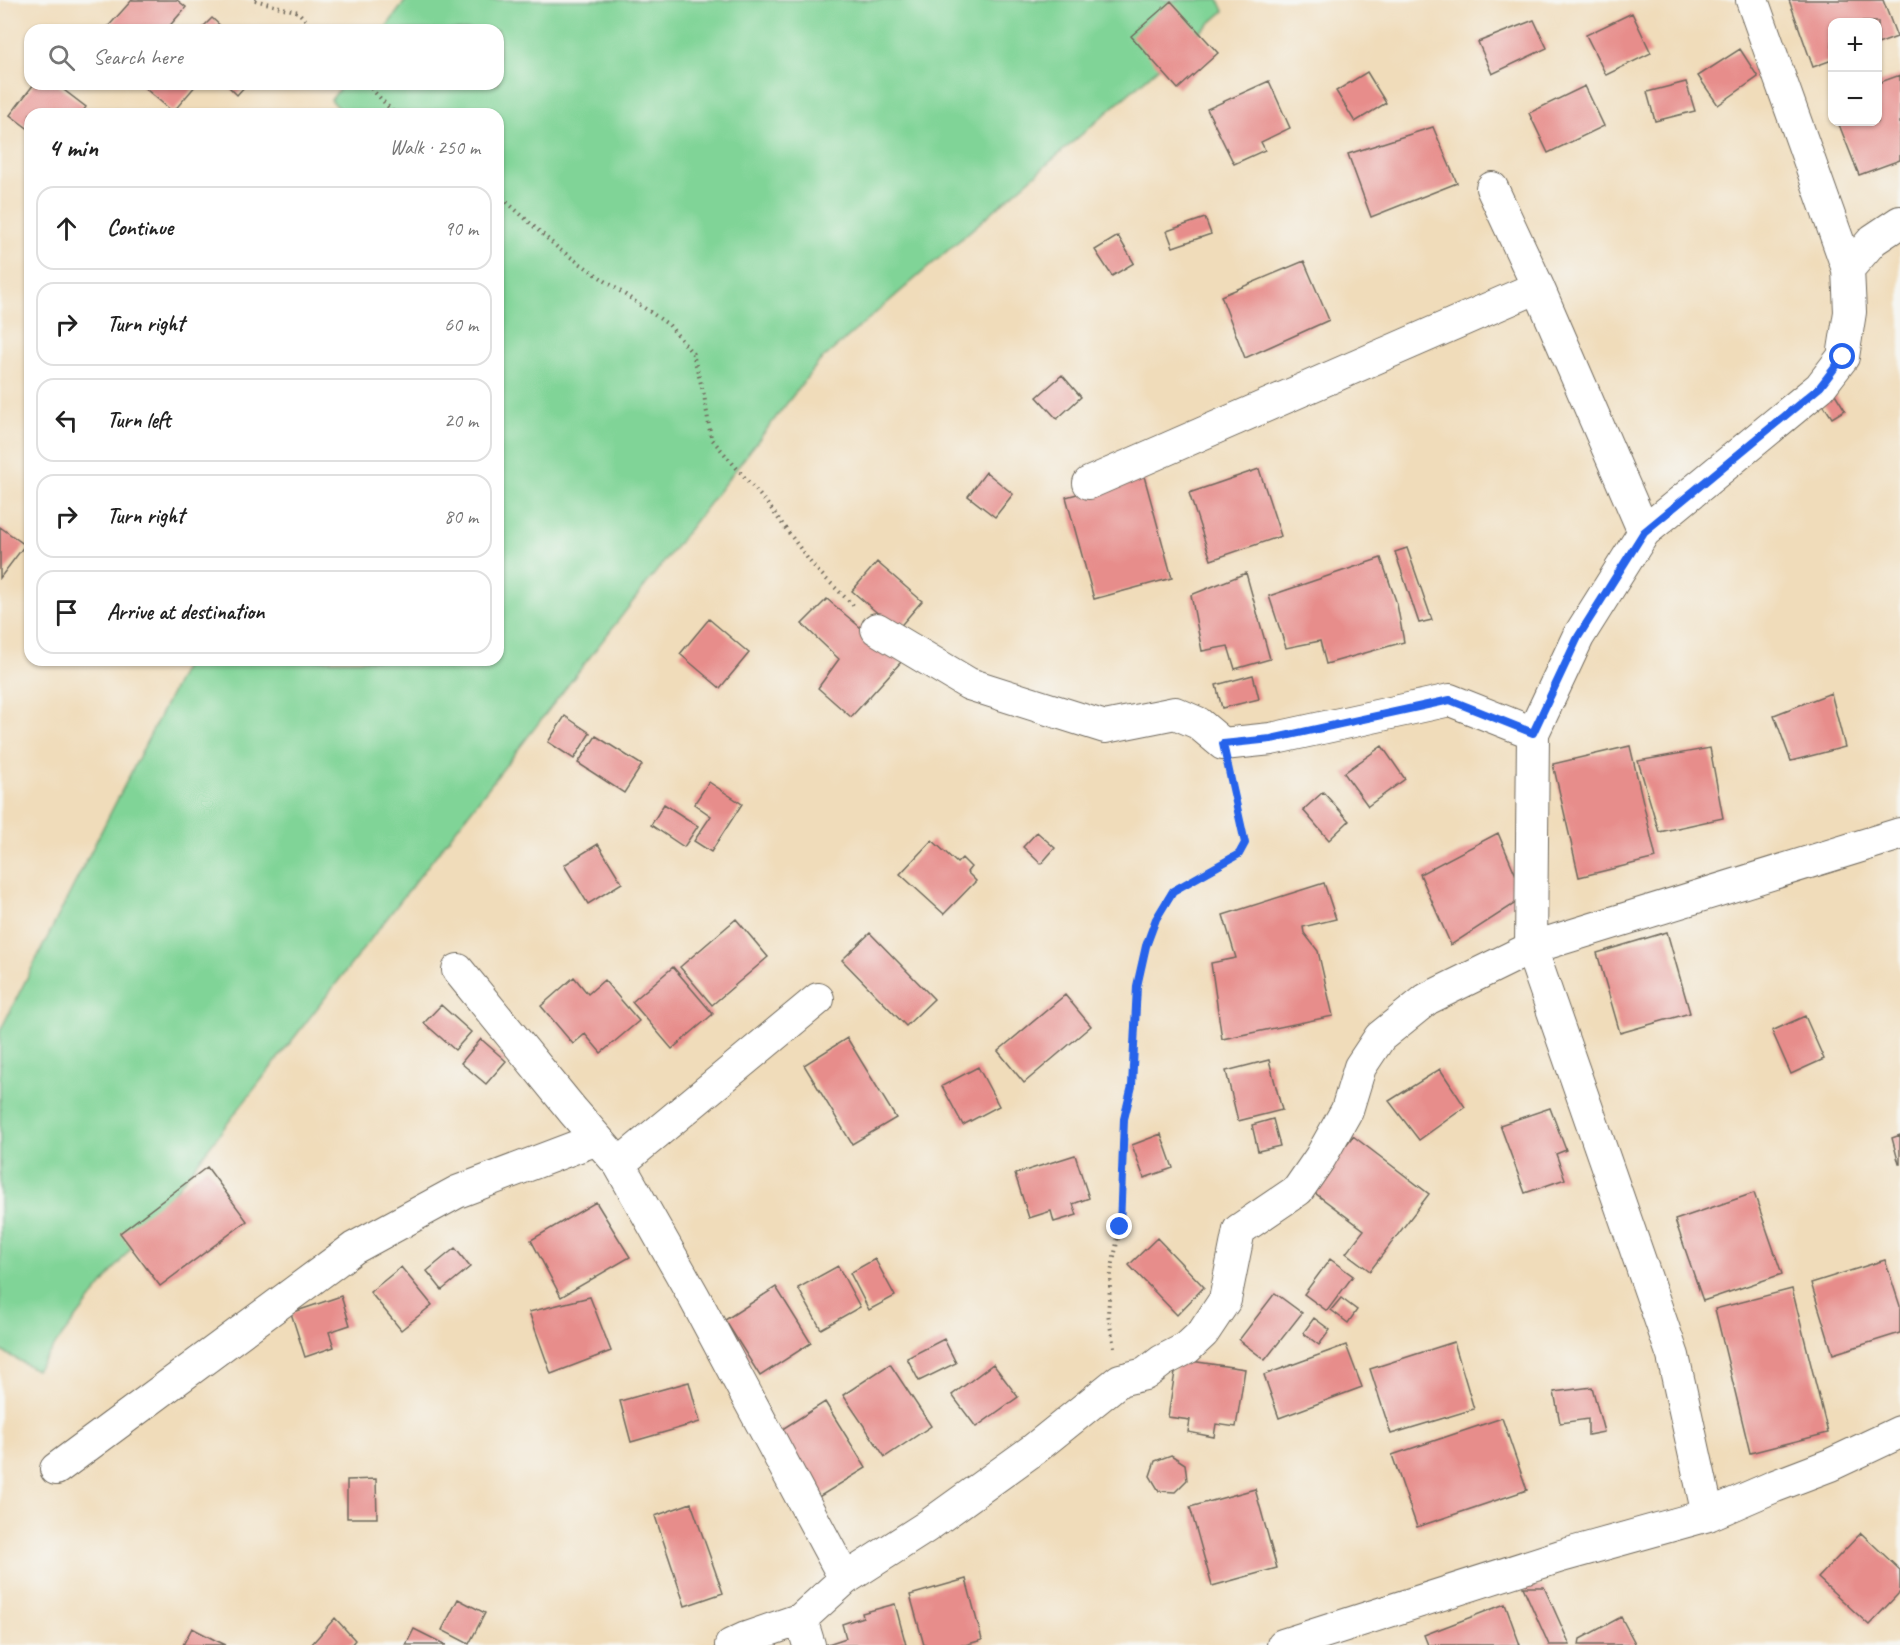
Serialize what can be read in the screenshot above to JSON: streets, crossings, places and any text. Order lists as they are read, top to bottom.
{
  "page": {
    "map_buttons": ["+", "−"],
    "search": "Search here",
    "heading": ["4 min", "Walk · 250 m"],
    "list": [
      ["Continue", "90 m"],
      ["Turn right", "60 m"],
      ["Turn left", "20 m"],
      ["Turn right", "80 m"],
      "Arrive at destination"
    ]
  }
}
